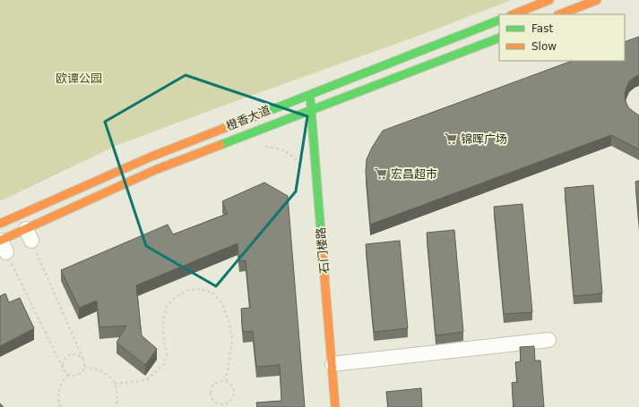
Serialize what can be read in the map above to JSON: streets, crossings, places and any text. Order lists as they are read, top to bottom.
{
  "streets": {
    "main road": ["橙香大道", "石门楼路"]
  },
  "crossings": [
    ["橙香大道", "石门楼路"]
  ],
  "parks": ["欧谭公园"],
  "places": {
    "supermarket": ["锦晖广场", "宏昌超市"]
  },
  "legend": ["Fast", "Slow"]
}
